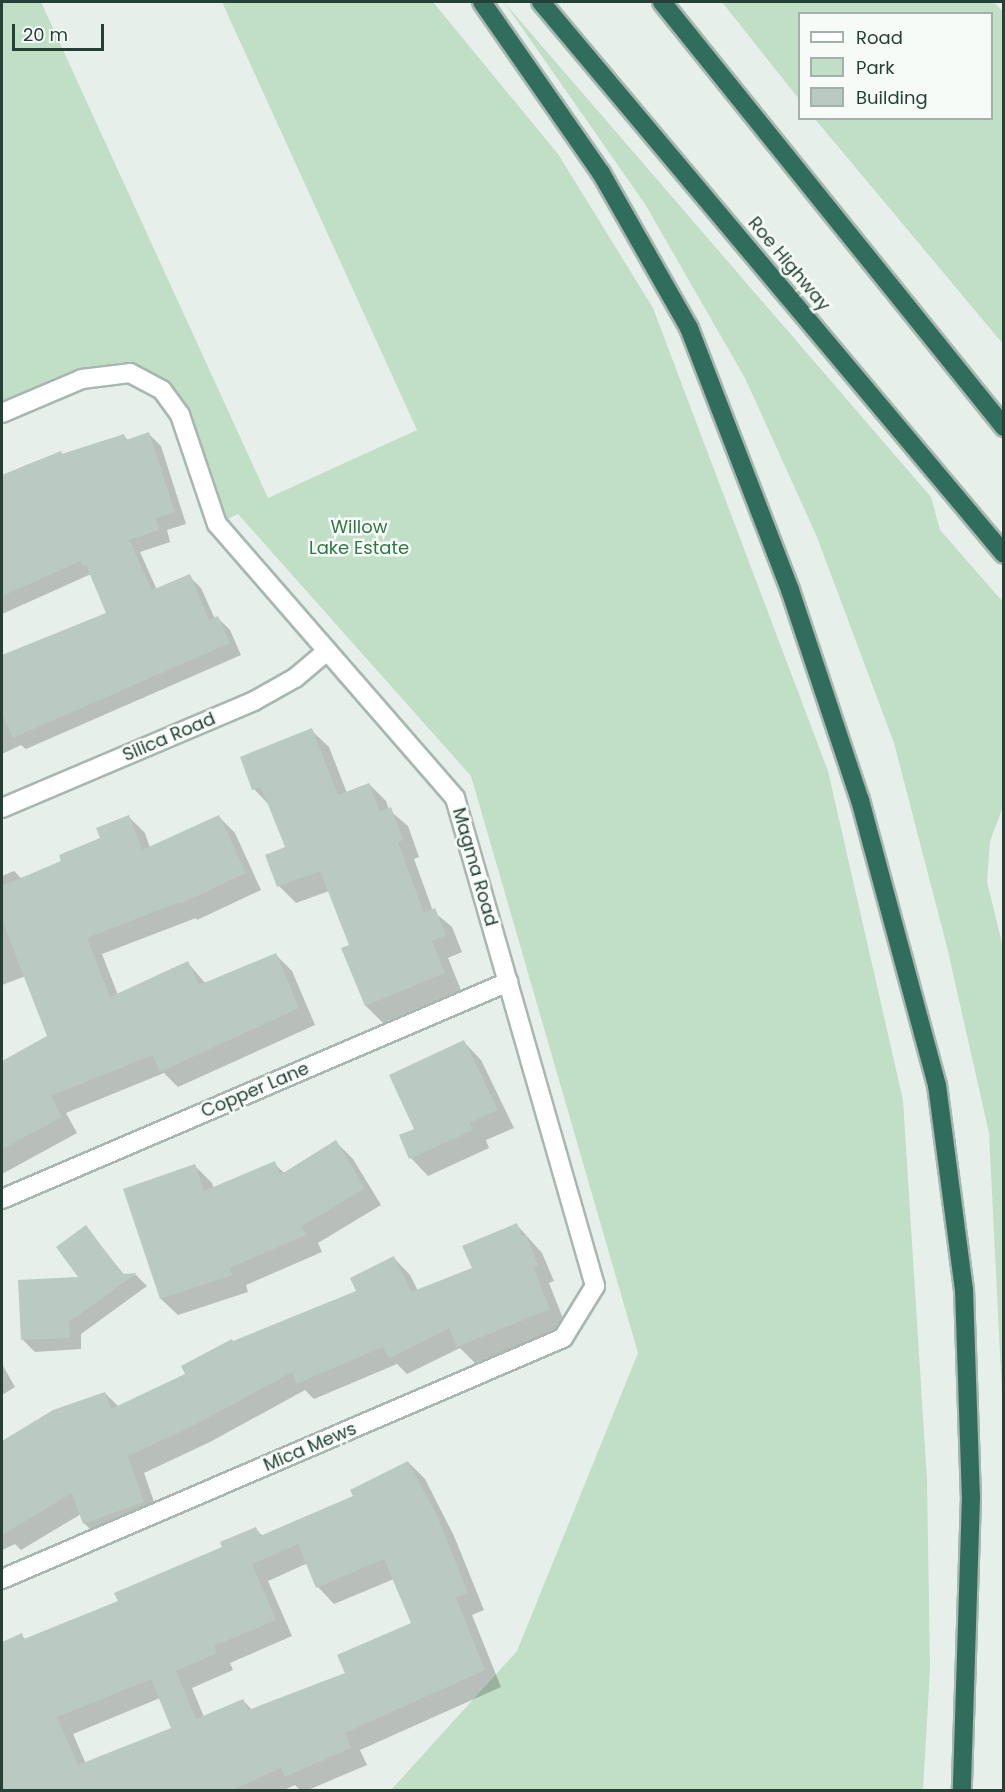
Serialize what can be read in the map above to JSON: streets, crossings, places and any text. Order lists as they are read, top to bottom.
{
  "streets": {
    "highway": ["Roe Highway"],
    "street": [
      "Silica Road",
      "Magma Road",
      "Copper Lane",
      "Mica Mews"
    ]
  },
  "crossings": [
    ["Silica Road", "Magma Road"],
    ["Magma Road", "Copper Lane"],
    ["Magma Road", "Mica Mews"]
  ],
  "parks": ["Willow Lake Estate"],
  "legend": ["Road", "Park", "Building"],
  "scale_bar": "20 m"
}
